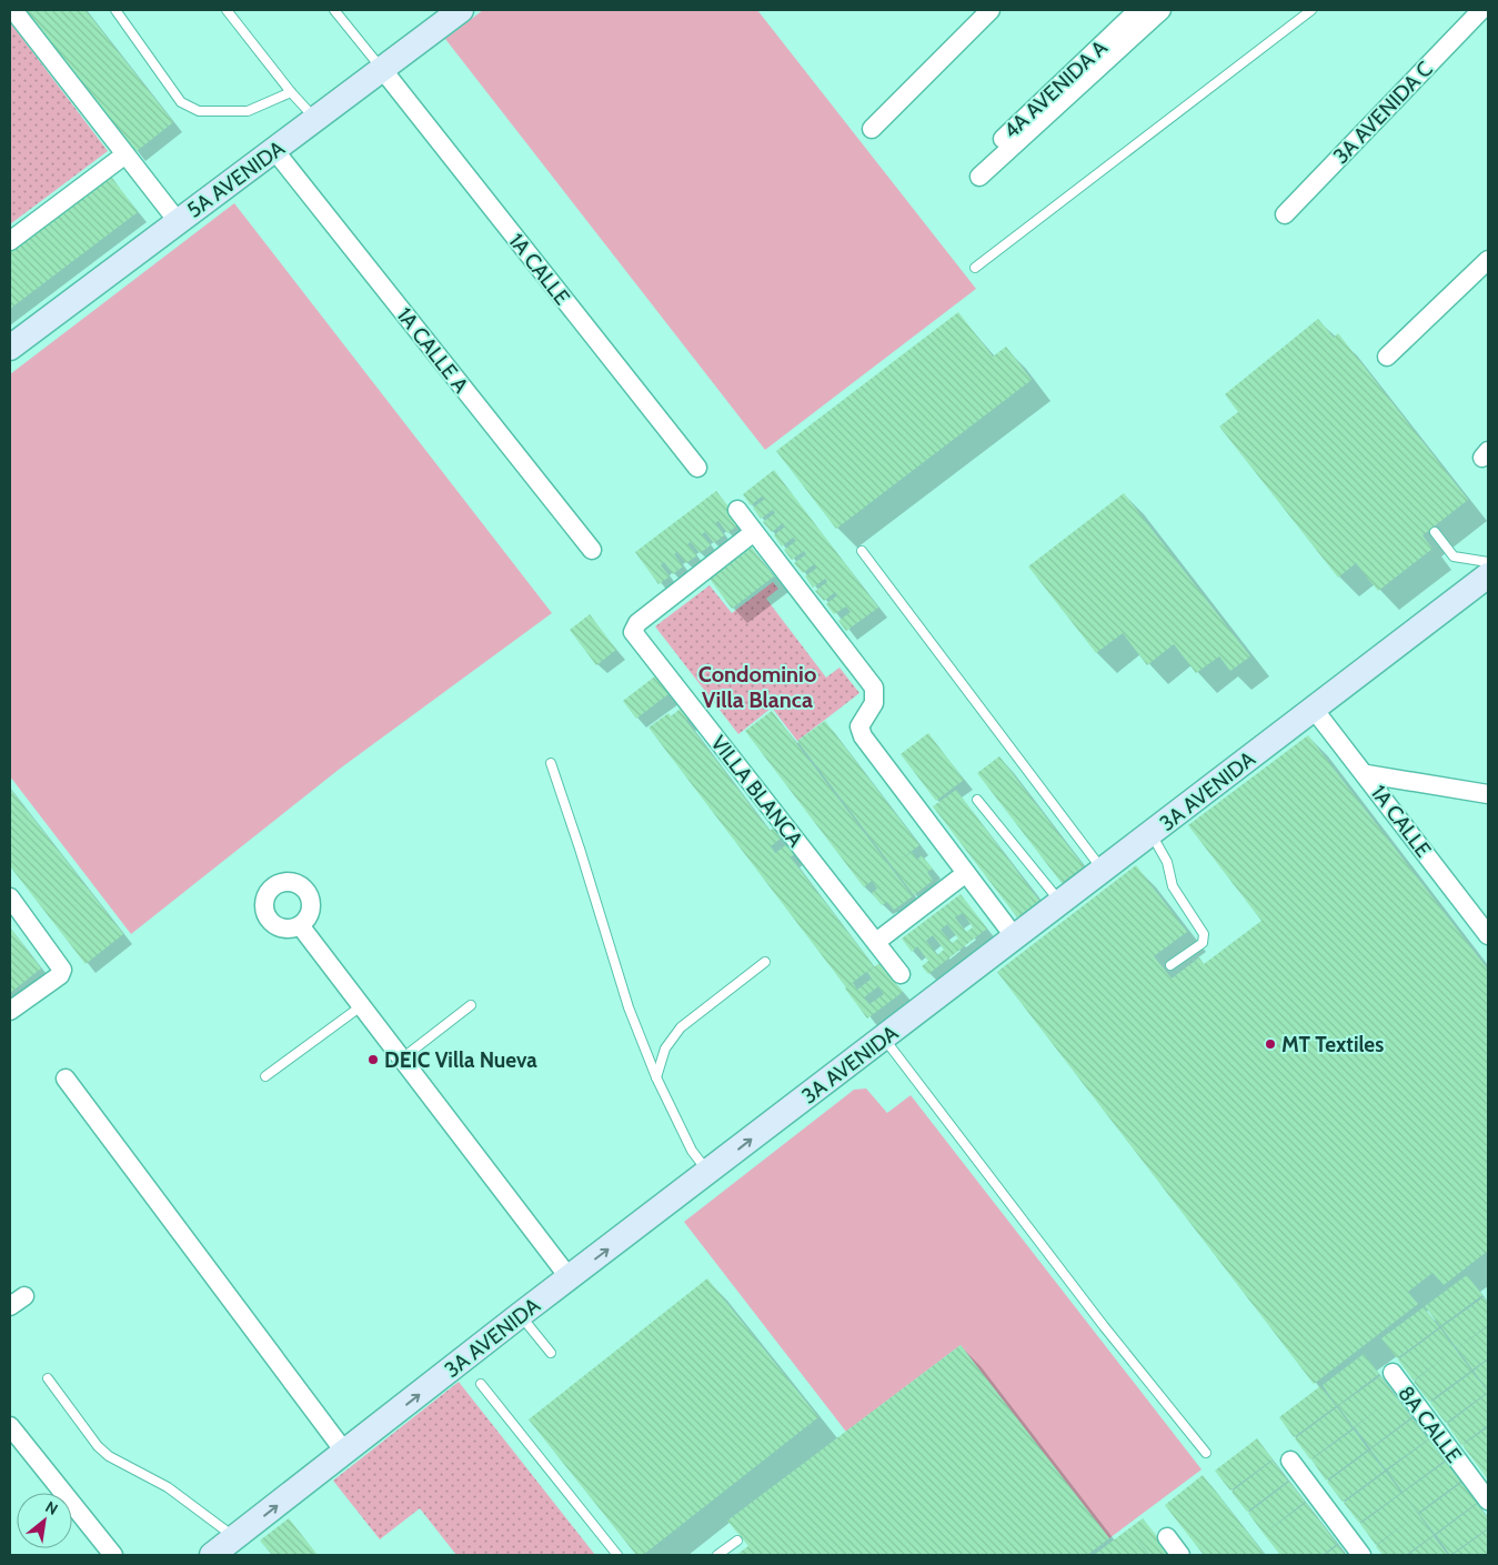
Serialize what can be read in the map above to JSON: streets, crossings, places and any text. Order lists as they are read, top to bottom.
{
  "streets": {
    "street": [
      "4A AVENIDA A",
      "3A AVENIDA C",
      "5A AVENIDA",
      "1A CALLE",
      "1A CALLE A",
      "VILLA BLANCA",
      "3A AVENIDA",
      "8A CALLE"
    ]
  },
  "crossings": [
    ["5A AVENIDA", "1A CALLE"],
    ["5A AVENIDA", "1A CALLE A"],
    ["1A CALLE", "3A AVENIDA"]
  ],
  "one_way": ["3A AVENIDA"],
  "districts": ["Condominio Villa Blanca"],
  "places": ["MT Textiles", "DEIC Villa Nueva"],
  "north": "top right"
}
